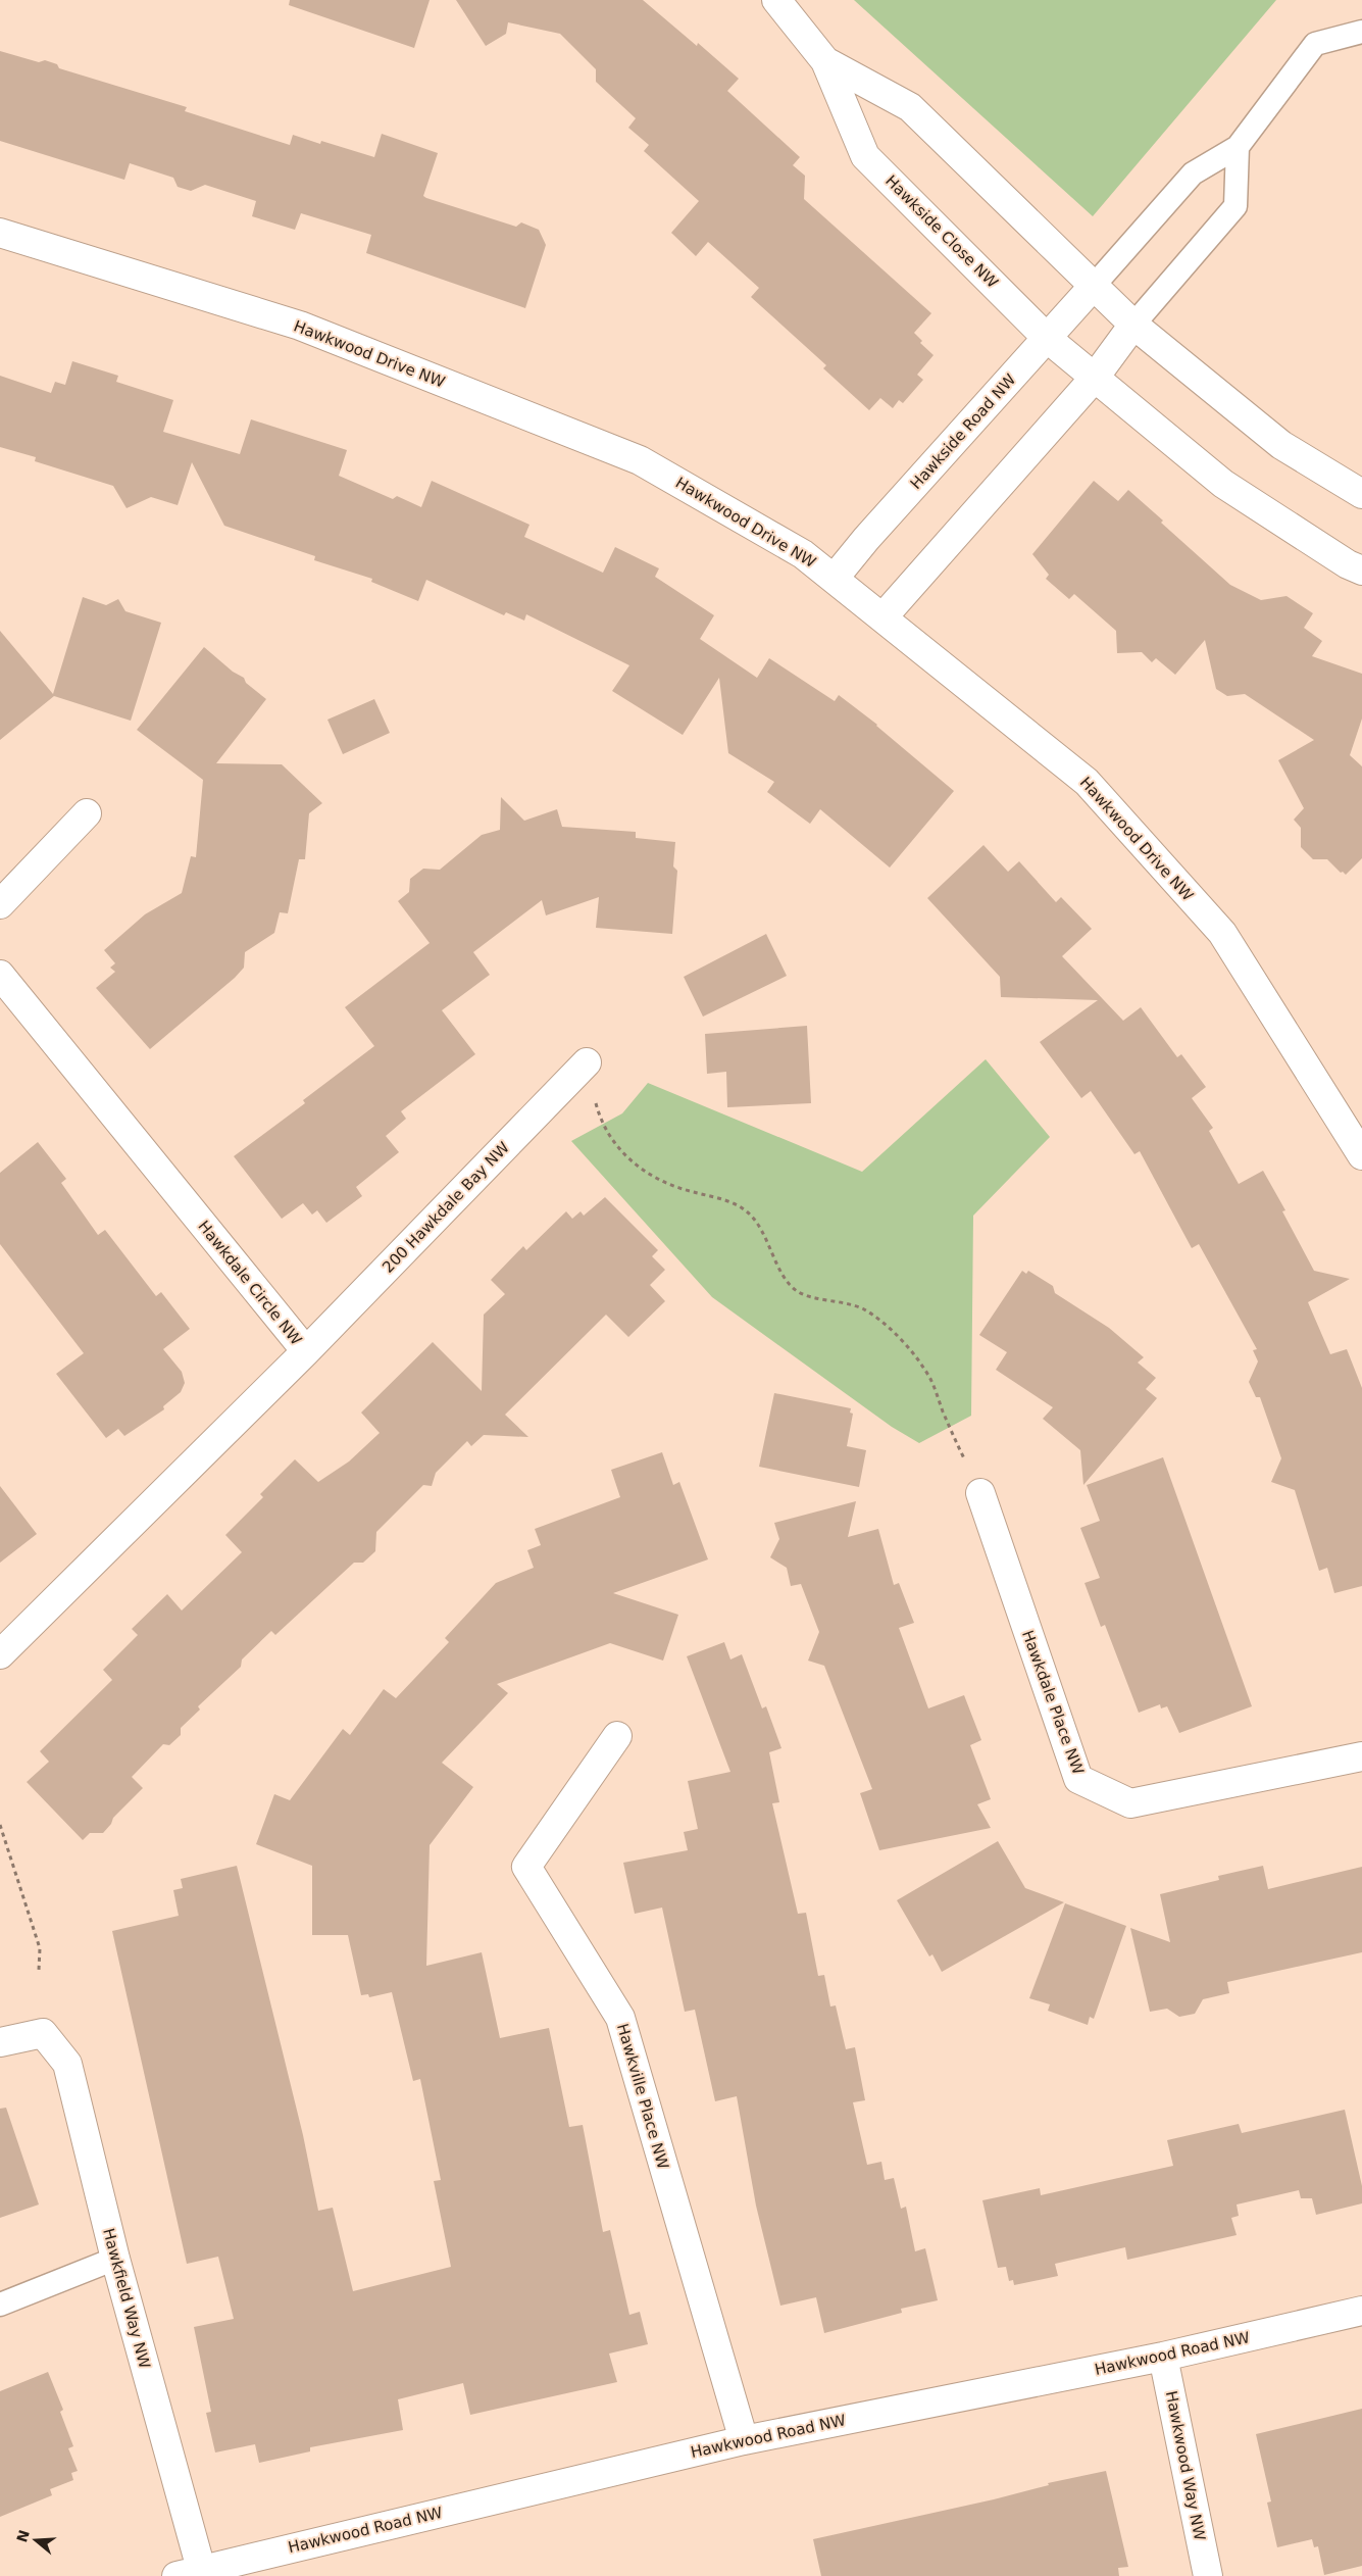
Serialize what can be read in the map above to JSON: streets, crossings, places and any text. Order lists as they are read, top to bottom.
{
  "streets": {
    "street": [
      "Hawkside Close NW",
      "Hawkwood Drive NW",
      "Hawkside Road NW",
      "200 Hawkdale Bay NW",
      "Hawkdale Circle NW",
      "Hawkdale Place NW",
      "Hawkville Place NW",
      "Hawkfield Way NW",
      "Hawkwood Road NW",
      "Hawkwood Way NW"
    ]
  },
  "crossings": [
    ["Hawkside Close NW", "Hawkside Road NW"],
    ["Hawkwood Drive NW", "Hawkside Road NW"],
    ["200 Hawkdale Bay NW", "Hawkdale Circle NW"],
    ["Hawkville Place NW", "Hawkwood Road NW"],
    ["Hawkfield Way NW", "Hawkwood Road NW"],
    ["Hawkwood Road NW", "Hawkwood Way NW"]
  ],
  "north": "left"
}
